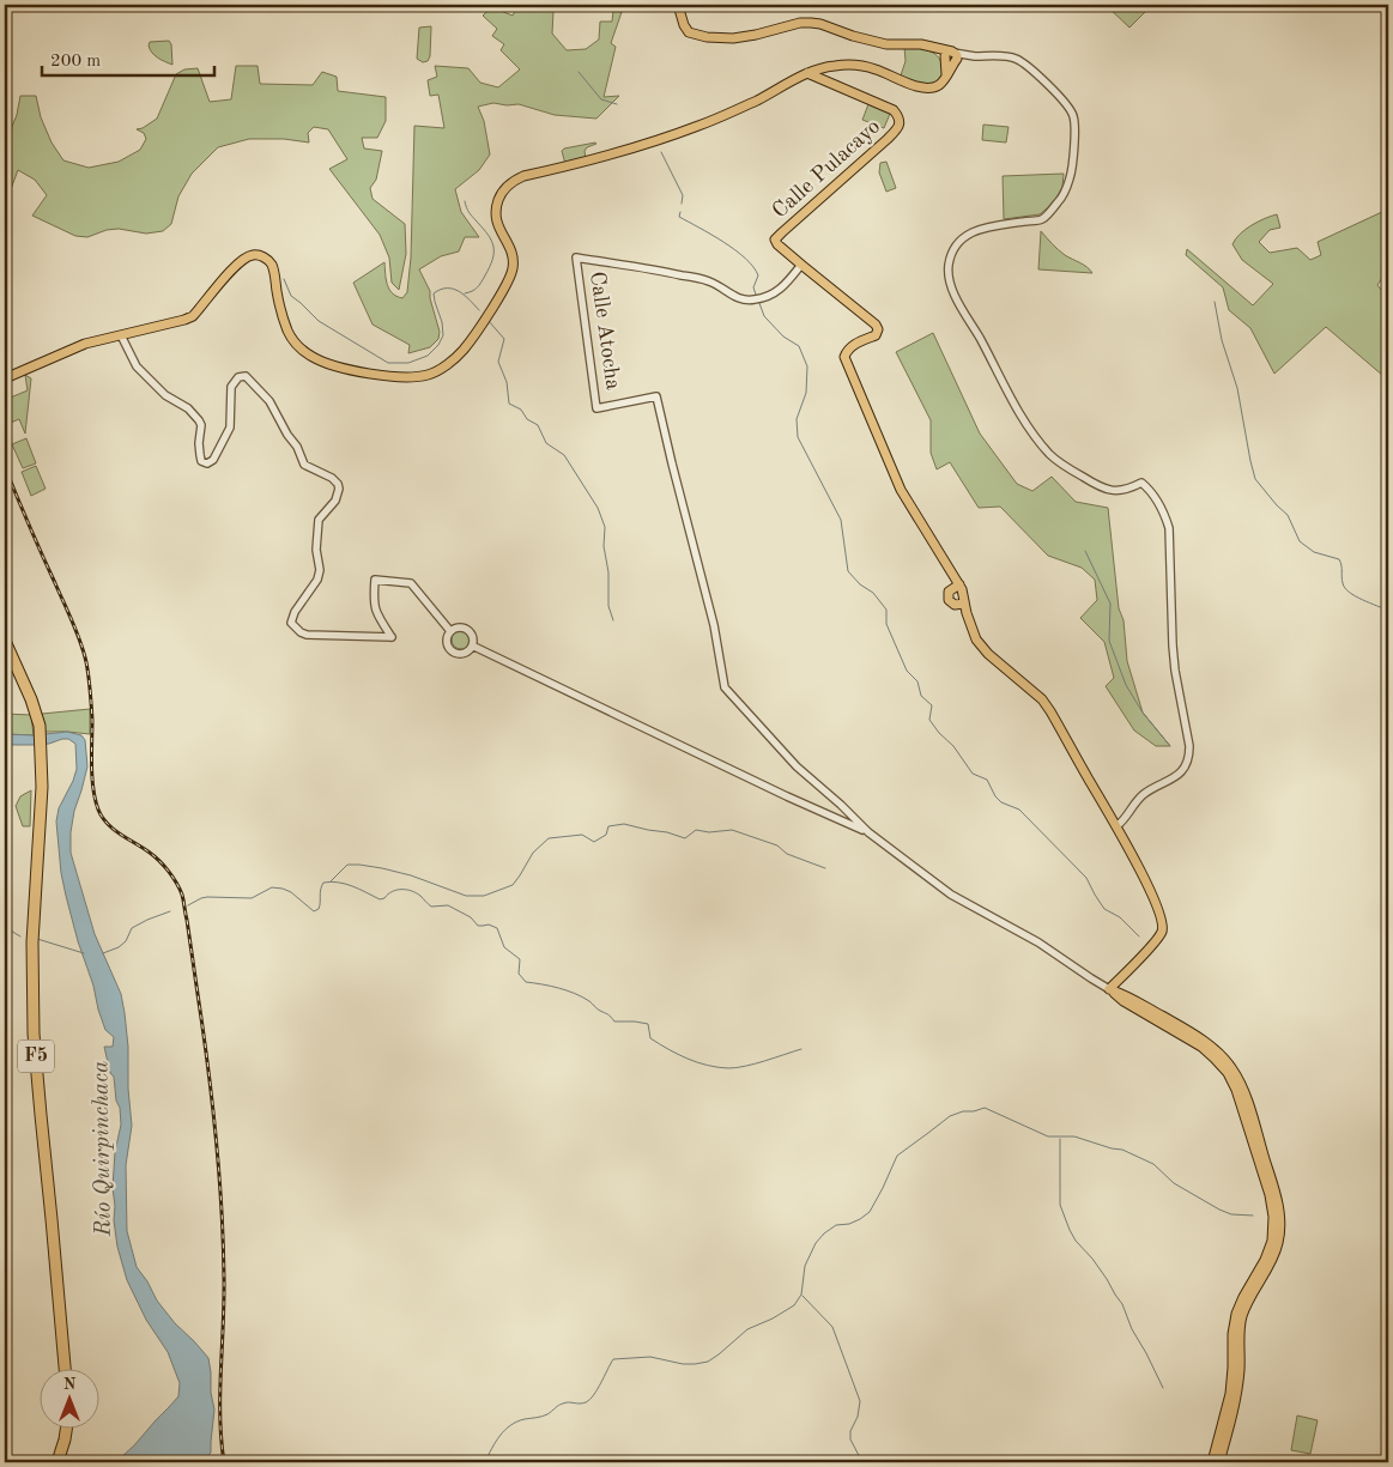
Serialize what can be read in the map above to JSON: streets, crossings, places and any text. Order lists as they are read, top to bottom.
{
  "streets": {
    "highway": ["F5"],
    "main road": ["Calle Pulacayo"],
    "street": ["Calle Atocha"]
  },
  "crossings": [
    ["Calle Pulacayo", "Calle Atocha"]
  ],
  "water": ["Río Quirpinchaca"],
  "scale_bar": "200 m",
  "north": "top"
}
